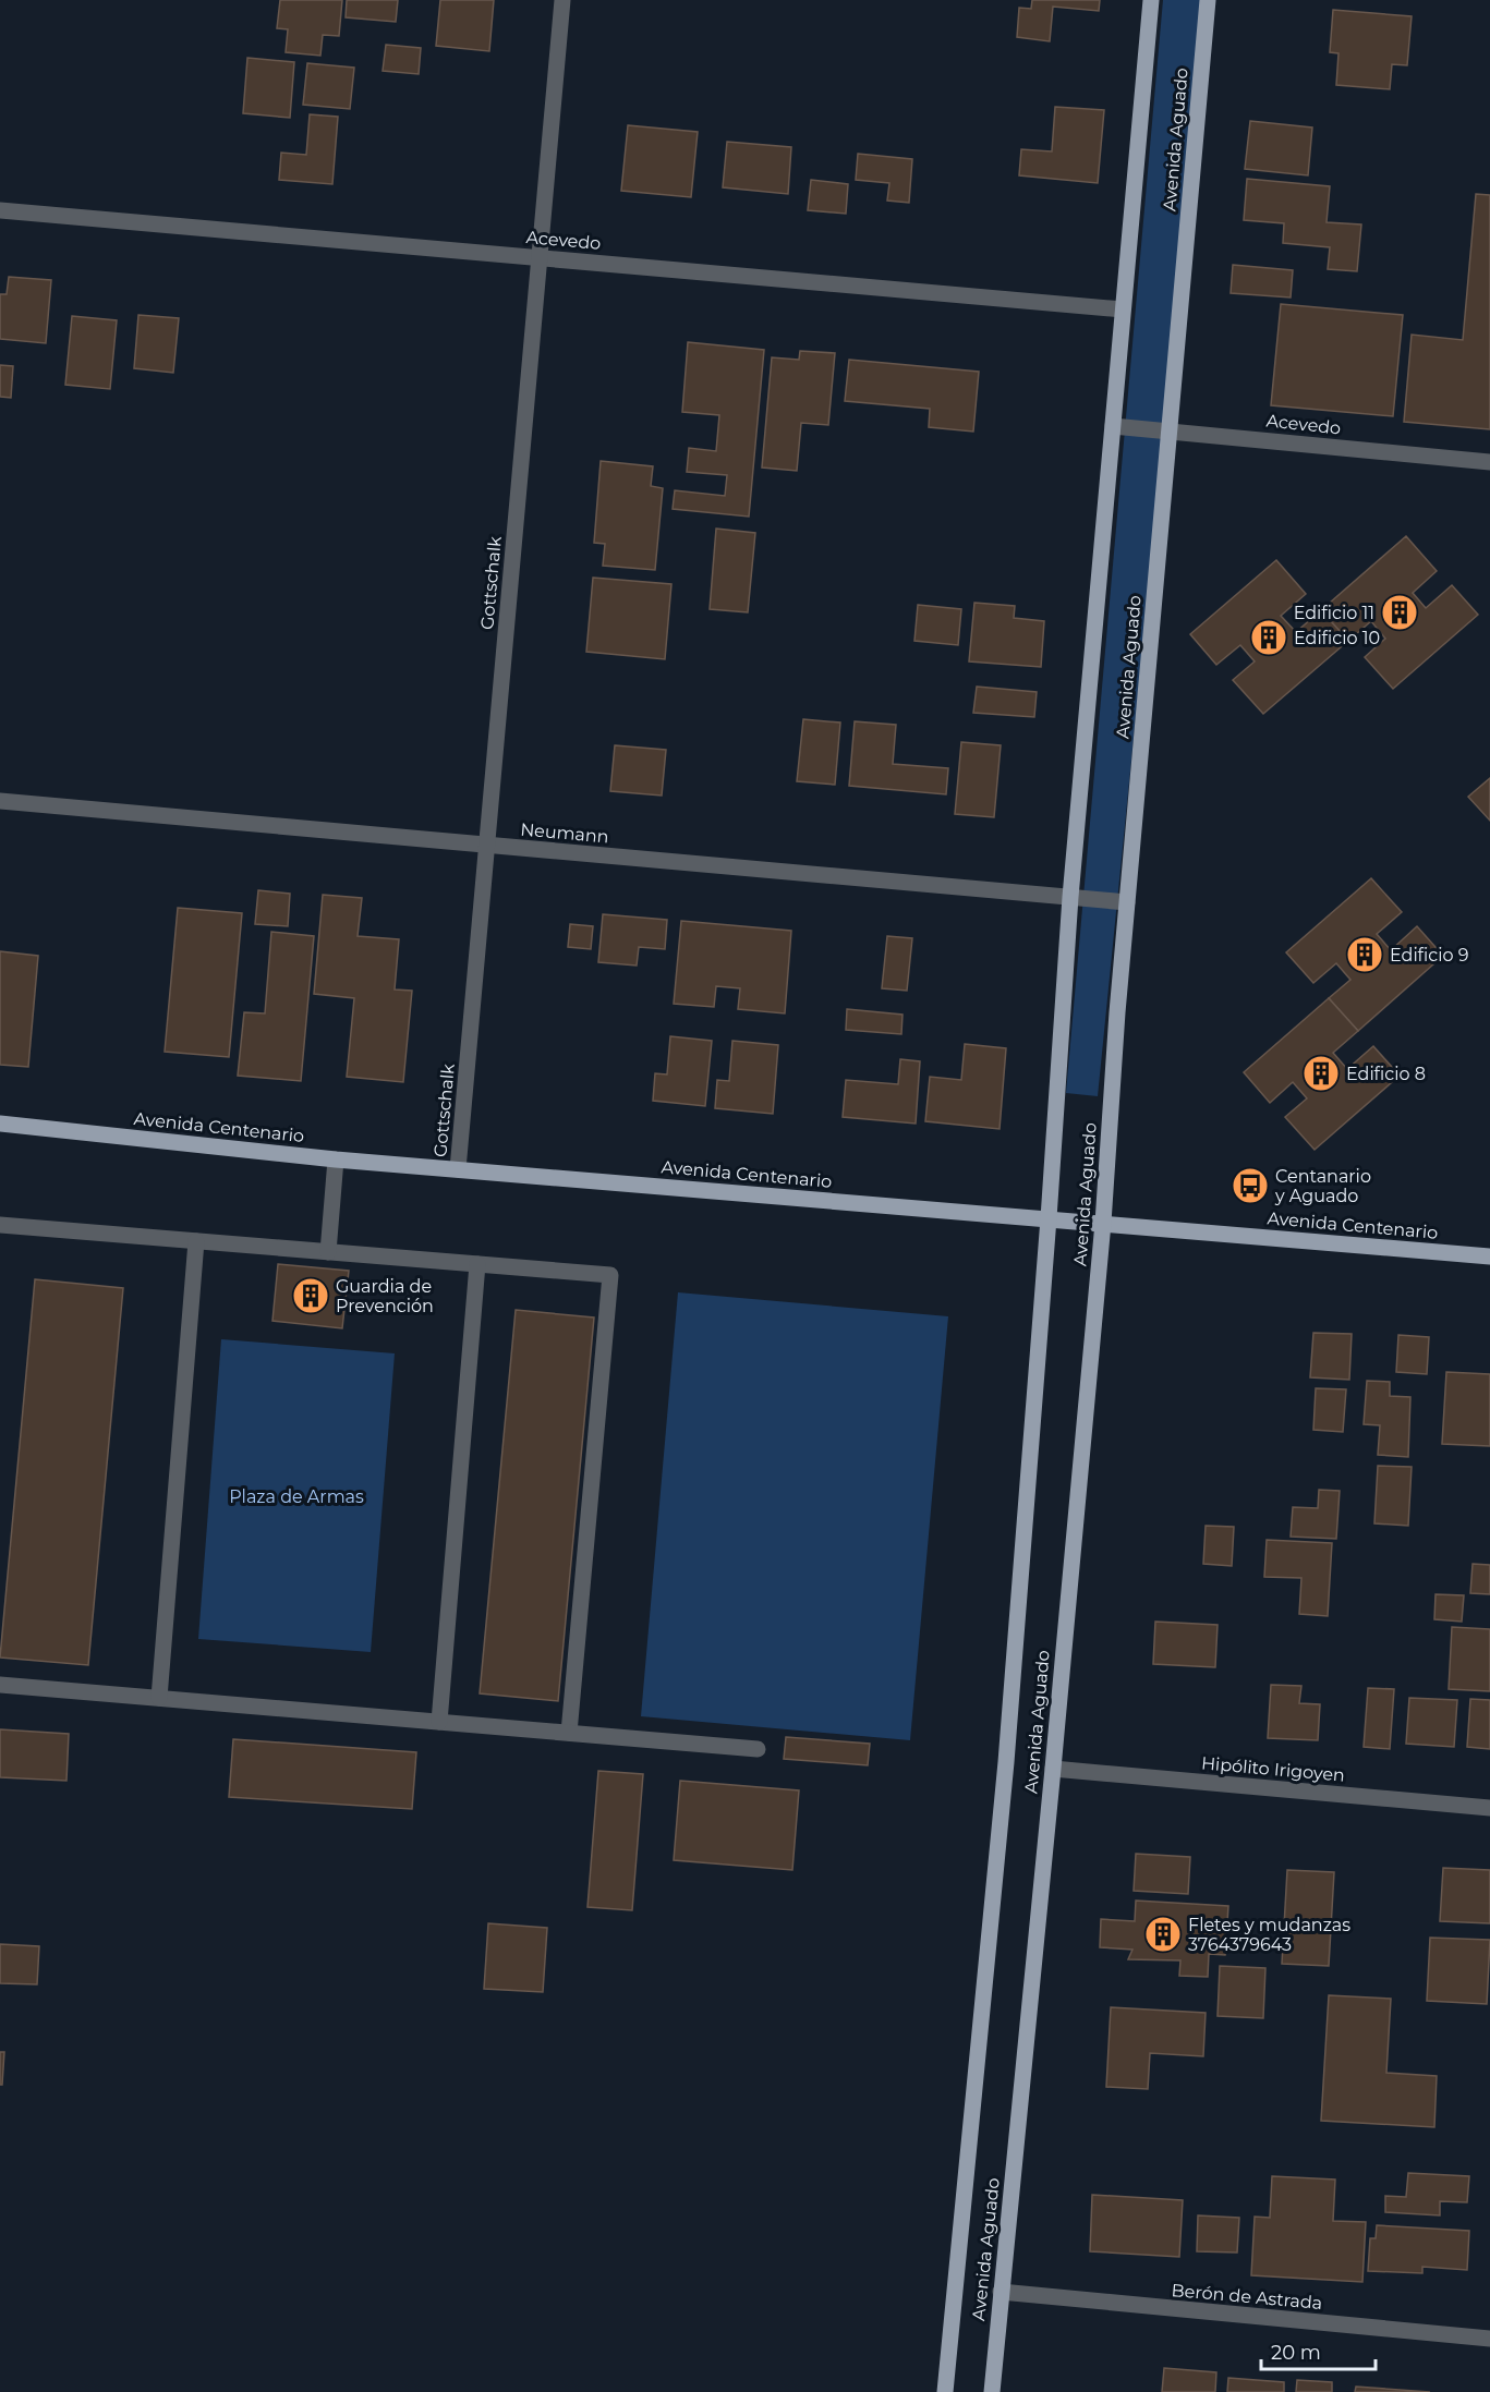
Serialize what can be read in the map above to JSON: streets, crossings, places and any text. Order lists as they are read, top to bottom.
{
  "streets": {
    "main road": ["Avenida Aguado", "Avenida Centenario"],
    "street": [
      "Acevedo",
      "Gottschalk",
      "Neumann",
      "Hipólito Irigoyen",
      "Berón de Astrada"
    ]
  },
  "crossings": [
    ["Avenida Aguado", "Acevedo"],
    ["Avenida Aguado", "Neumann"],
    ["Avenida Aguado", "Avenida Centenario"],
    ["Avenida Aguado", "Hipólito Irigoyen"],
    ["Avenida Aguado", "Berón de Astrada"],
    ["Acevedo", "Gottschalk"],
    ["Gottschalk", "Neumann"],
    ["Gottschalk", "Avenida Centenario"]
  ],
  "parks": ["Plaza de Armas"],
  "places": {
    "building": [
      "Edificio 11",
      "Edificio 10",
      "Edificio 9",
      "Edificio 8",
      "Guardia de Prevención",
      "Fletes y mudanzas 3764379643"
    ],
    "bus stop": ["Centanario y Aguado"]
  },
  "scale_bar": "20 m"
}
